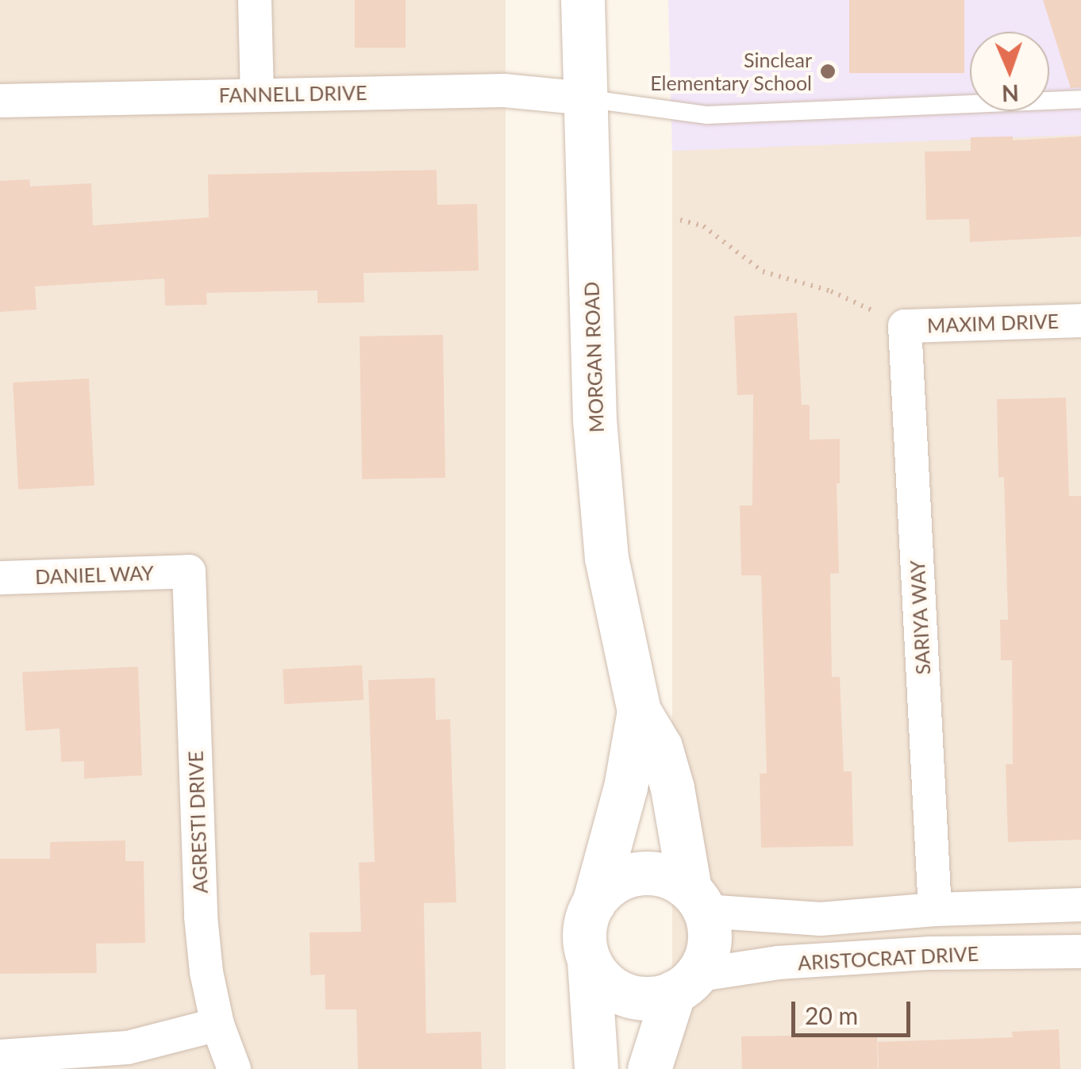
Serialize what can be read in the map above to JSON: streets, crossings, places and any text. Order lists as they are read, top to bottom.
{
  "streets": {
    "street": [
      "FANNELL DRIVE",
      "MAXIM DRIVE",
      "MORGAN ROAD",
      "DANIEL WAY",
      "SARIYA WAY",
      "AGRESTI DRIVE",
      "ARISTOCRAT DRIVE"
    ]
  },
  "crossings": [
    ["FANNELL DRIVE", "MORGAN ROAD"],
    ["MAXIM DRIVE", "SARIYA WAY"],
    ["MORGAN ROAD", "ARISTOCRAT DRIVE"],
    ["DANIEL WAY", "AGRESTI DRIVE"]
  ],
  "places": ["Sinclear Elementary School"],
  "scale_bar": "20 m",
  "north": "bottom"
}
